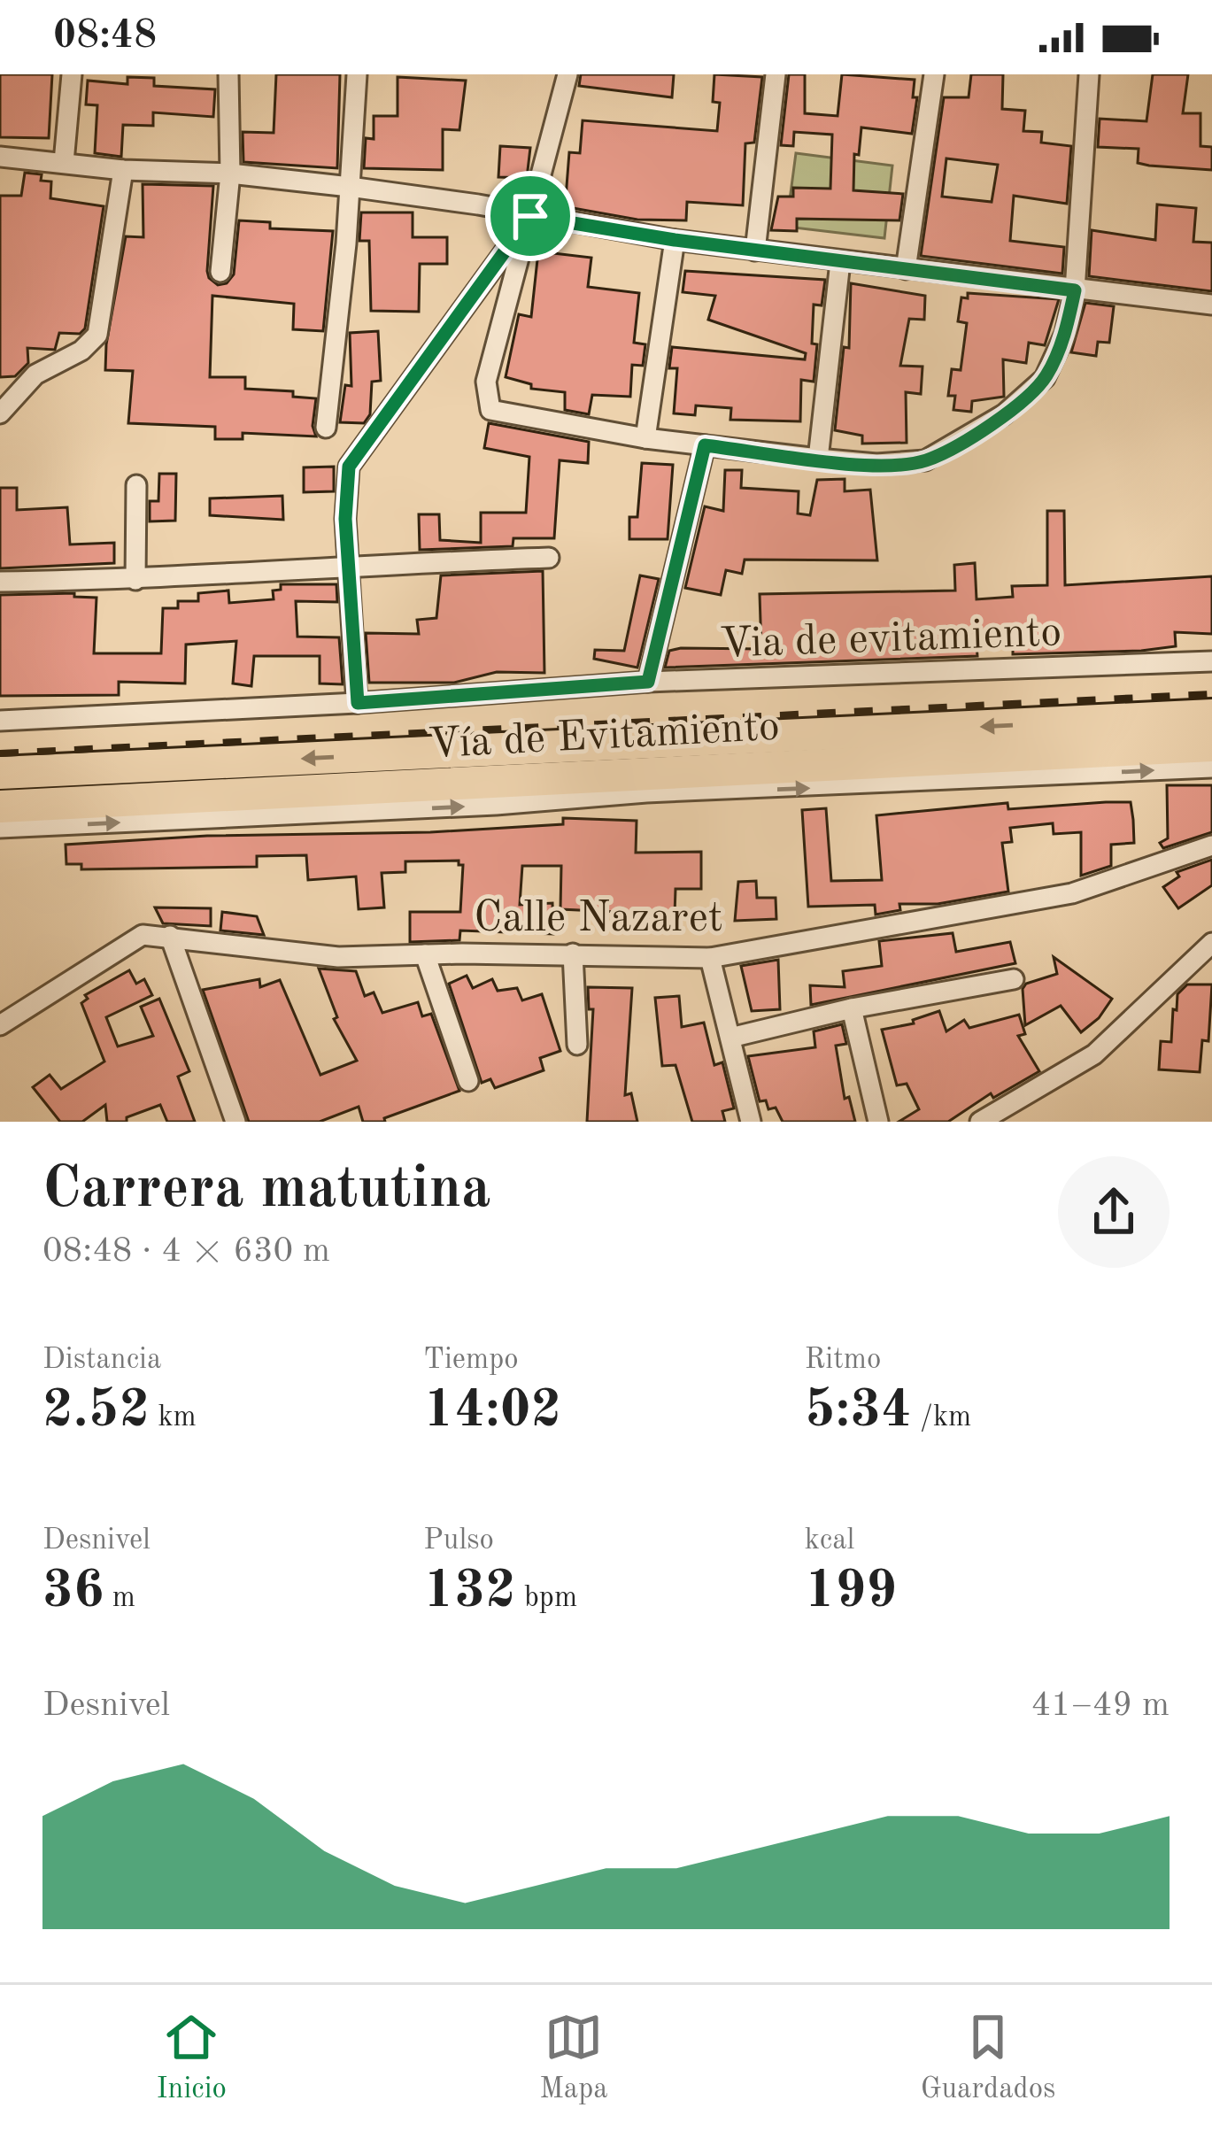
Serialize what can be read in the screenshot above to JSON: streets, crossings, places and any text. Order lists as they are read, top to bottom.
{
  "streets": {
    "highway": ["Vía de Evitamiento"],
    "street": ["Via de evitamiento", "Calle Nazaret"]
  },
  "page": {
    "status": "08:48",
    "heading": ["Carrera matutina", "08:48 · 4 × 630 m"],
    "stats": [
      ["Distancia", "2.52 km"],
      ["Tiempo", "14:02"],
      ["Ritmo", "5:34 /km"],
      ["Desnivel", "36 m"],
      ["Pulso", "132 bpm"],
      ["kcal", "199"]
    ],
    "chart": ["Desnivel", "41–49 m"],
    "tabs": ["Inicio", "Mapa", "Guardados"]
  }
}
